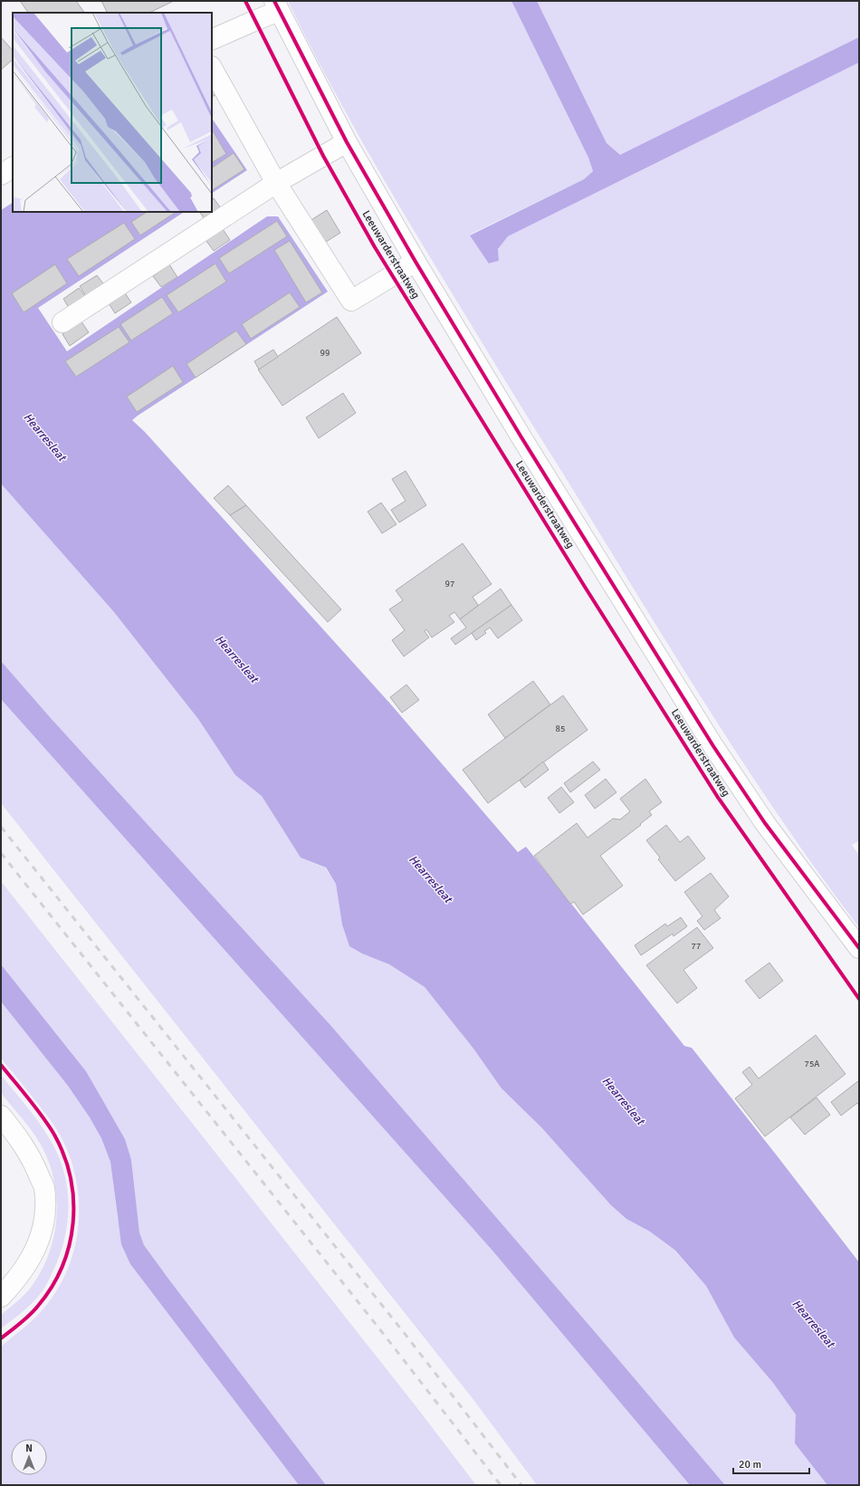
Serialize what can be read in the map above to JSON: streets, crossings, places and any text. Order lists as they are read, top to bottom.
{
  "streets": {
    "street": ["Leeuwarderstraatweg"]
  },
  "water": ["Hearresleat"],
  "house_numbers": [
    "99",
    "97",
    "85",
    "77",
    "75A"
  ],
  "scale_bar": "20 m",
  "north": "top"
}
